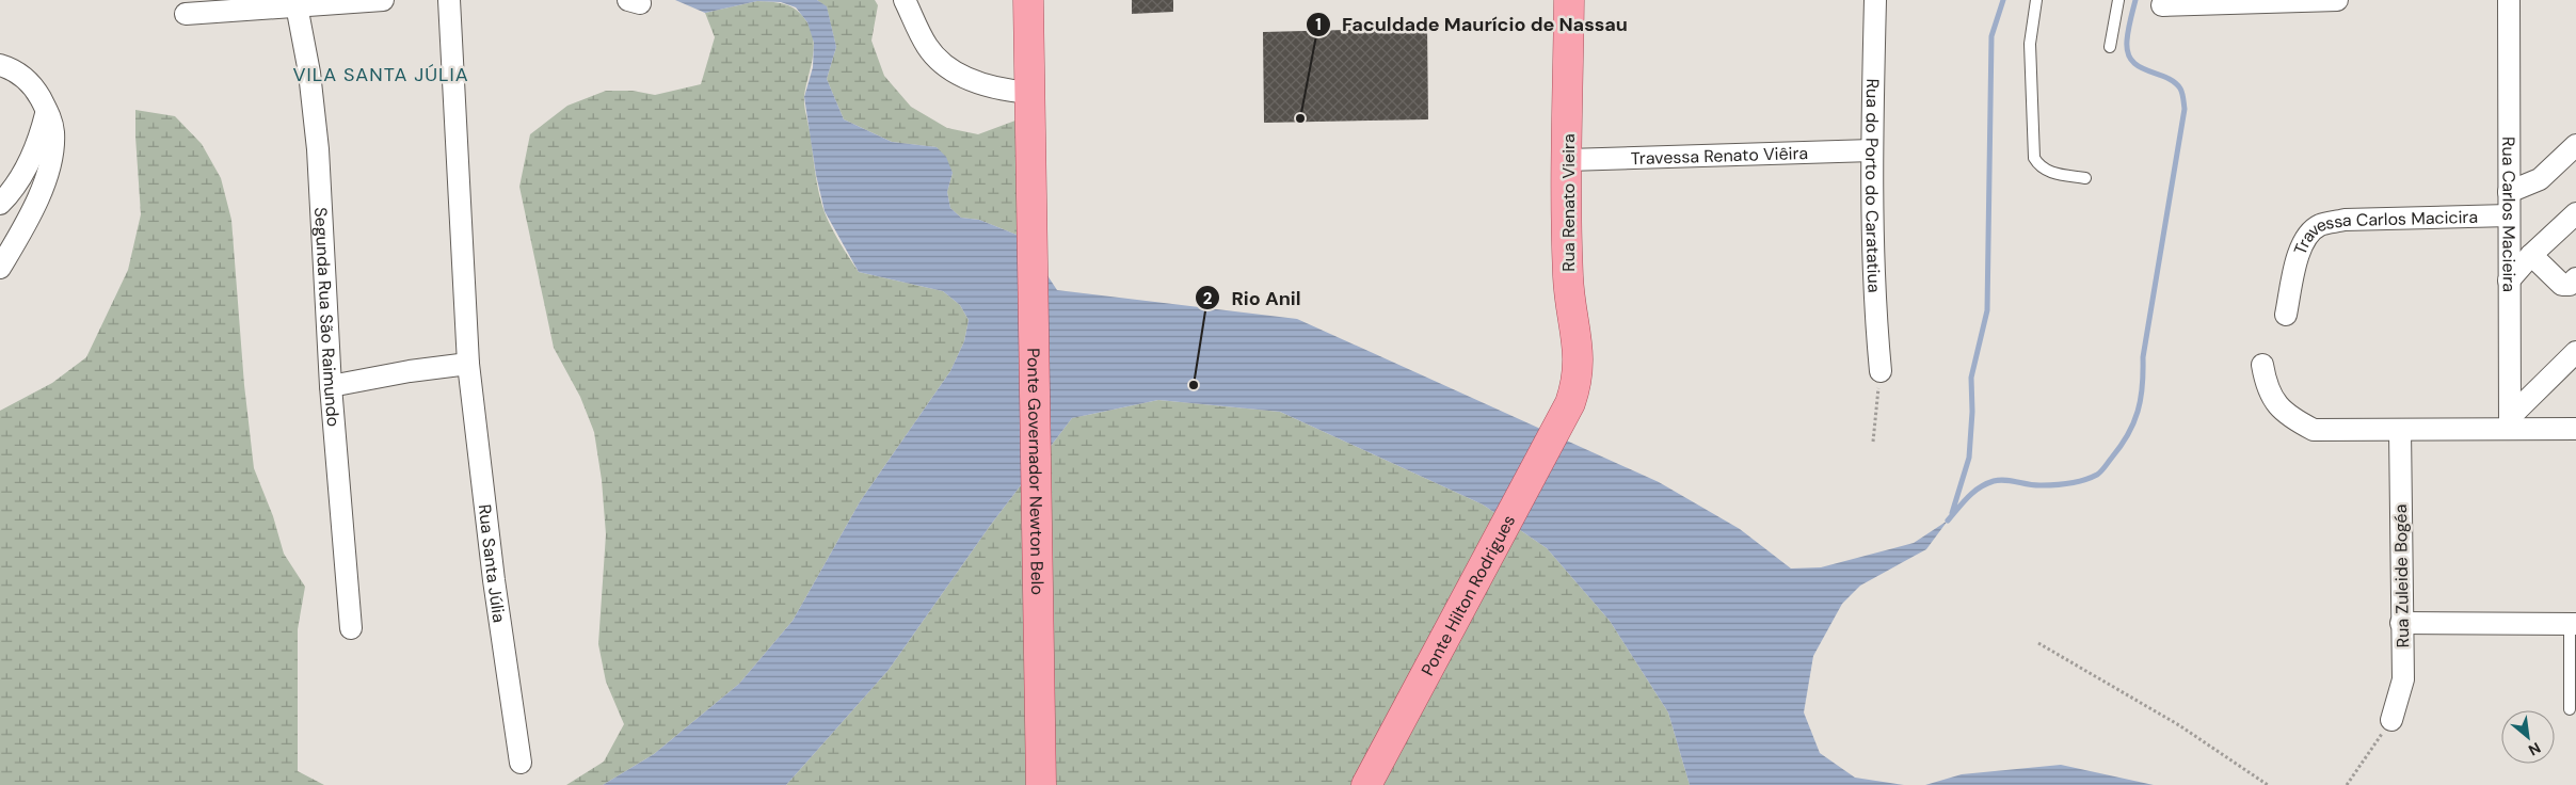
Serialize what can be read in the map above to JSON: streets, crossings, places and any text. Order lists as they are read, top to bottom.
{
  "streets": {
    "main road": ["Rua Renato Vieira", "Ponte Governador Newton Belo", "Ponte Hilton Rodrigues"],
    "street": [
      "Travessa Renato Viêira",
      "Rua do Porto do Caratatiua",
      "Rua Carlos Macieira",
      "Travessa Carlos Macicira",
      "Segunda Rua São Raimundo",
      "Rua Santa Júlia",
      "Rua Zuleide Bogéa"
    ]
  },
  "crossings": [
    ["Travessa Renato Viêira", "Rua do Porto do Caratatiua"],
    ["Travessa Renato Viêira", "Rua Renato Vieira"],
    ["Rua Renato Vieira", "Ponte Hilton Rodrigues"],
    ["Rua Carlos Macieira", "Travessa Carlos Macicira"]
  ],
  "districts": ["VILA SANTA JÚLIA"],
  "places": ["Faculdade Maurício de Nassau", "Rio Anil"],
  "north": "bottom right"
}
